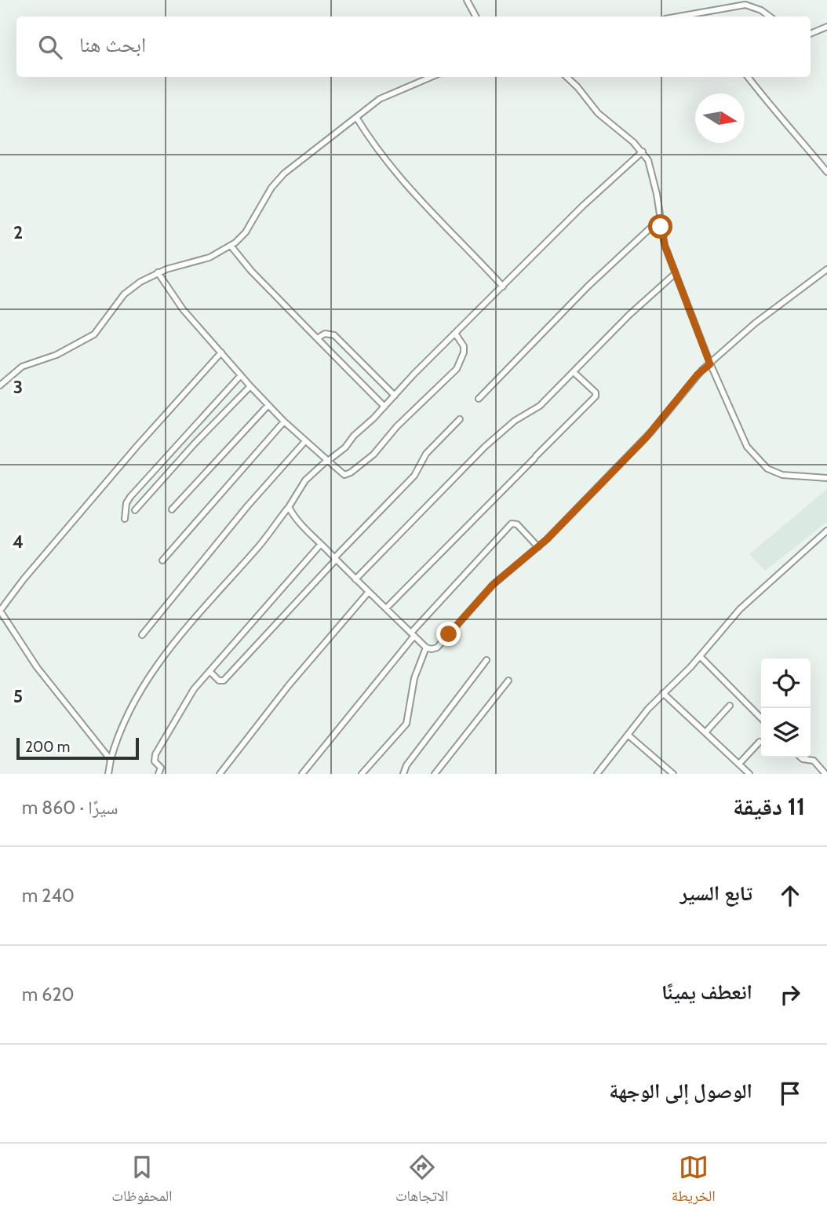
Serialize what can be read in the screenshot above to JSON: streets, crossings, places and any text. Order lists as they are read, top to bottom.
{
  "scale_bar": "200 m",
  "north": "right",
  "page": {
    "search": "ابحث هنا",
    "scale": "200 m",
    "heading": ["11 دقيقة", "سيرًا · 860 m"],
    "list": [
      ["تابع السير", "240 m"],
      ["انعطف يمينًا", "620 m"],
      "الوصول إلى الوجهة"
    ],
    "nav": ["الخريطة", "الاتجاهات", "المحفوظات"]
  },
  "grid": {
    "rows": [
      "2",
      "3",
      "4",
      "5"
    ]
  }
}
